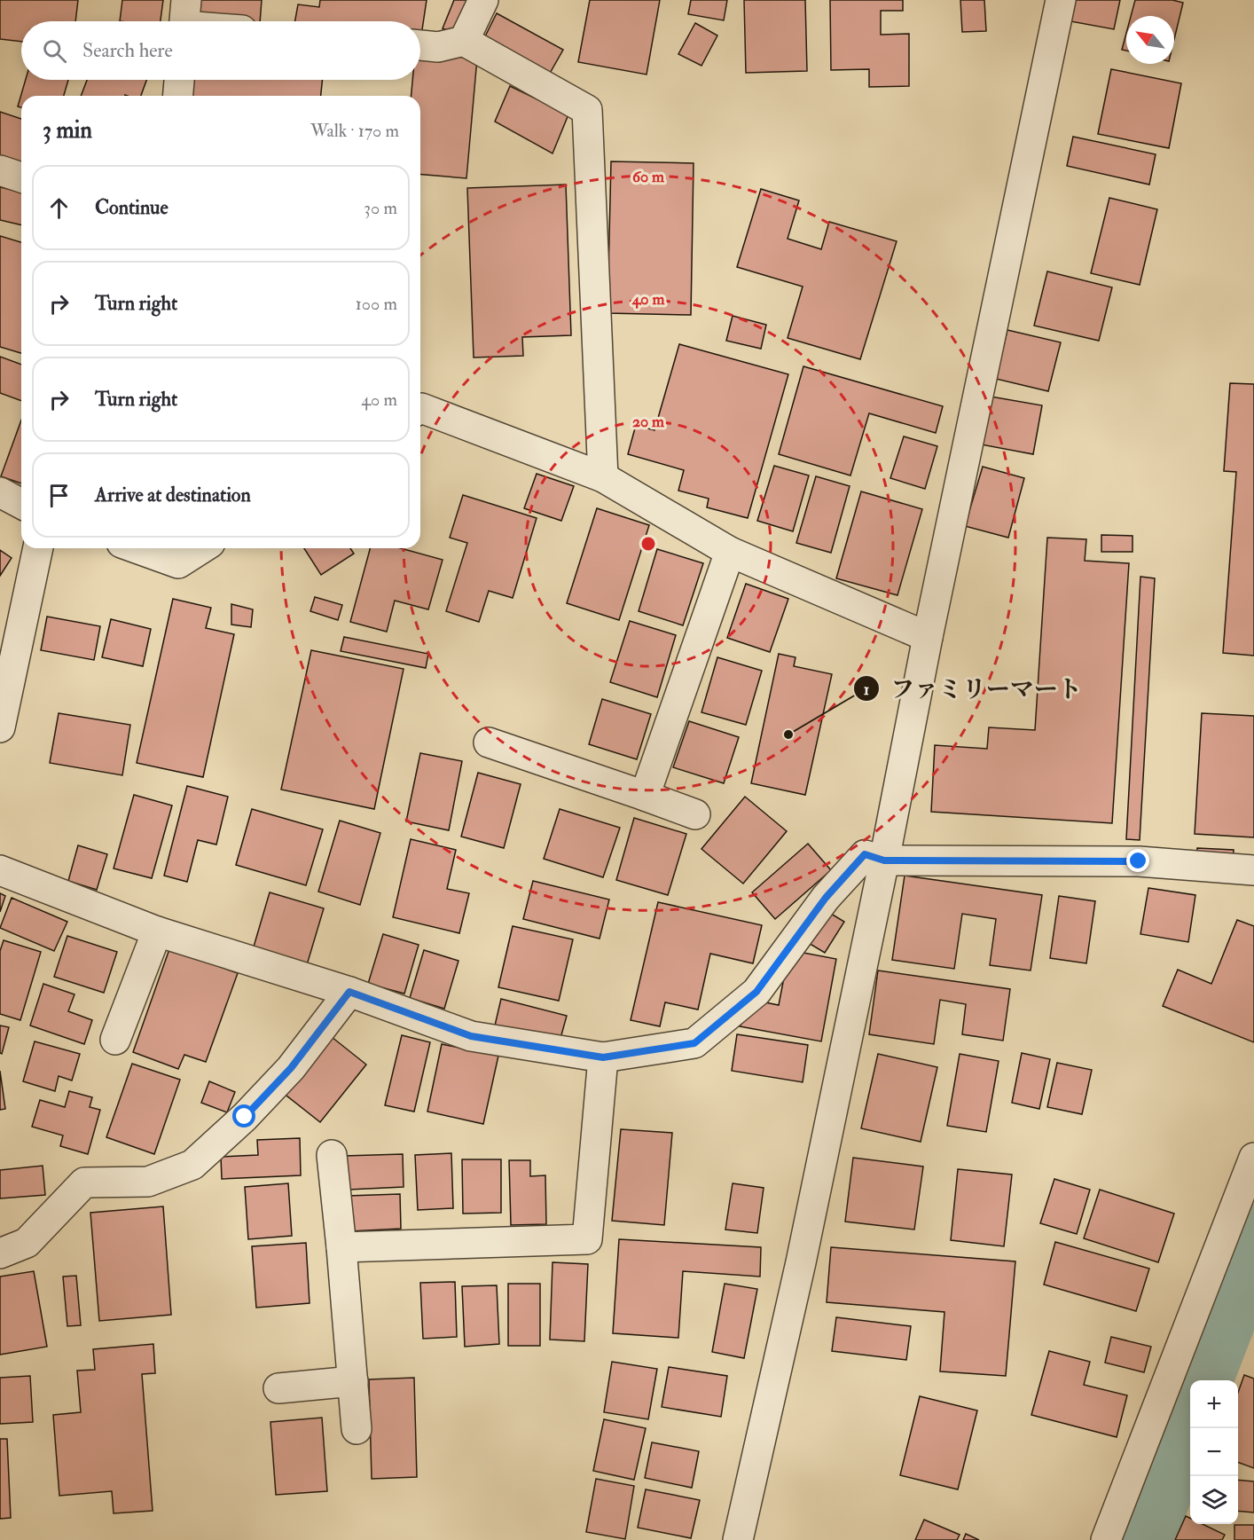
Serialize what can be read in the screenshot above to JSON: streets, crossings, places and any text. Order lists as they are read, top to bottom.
{
  "places": ["ファミリーマート"],
  "north": "top left",
  "page": {
    "search": "Search here",
    "heading": ["3 min", "Walk · 170 m"],
    "list": [
      ["Continue", "30 m"],
      ["Turn right", "100 m"],
      ["Turn right", "40 m"],
      "Arrive at destination"
    ],
    "map_buttons": ["+", "−"]
  },
  "rings": ["60 m", "40 m", "20 m"]
}
